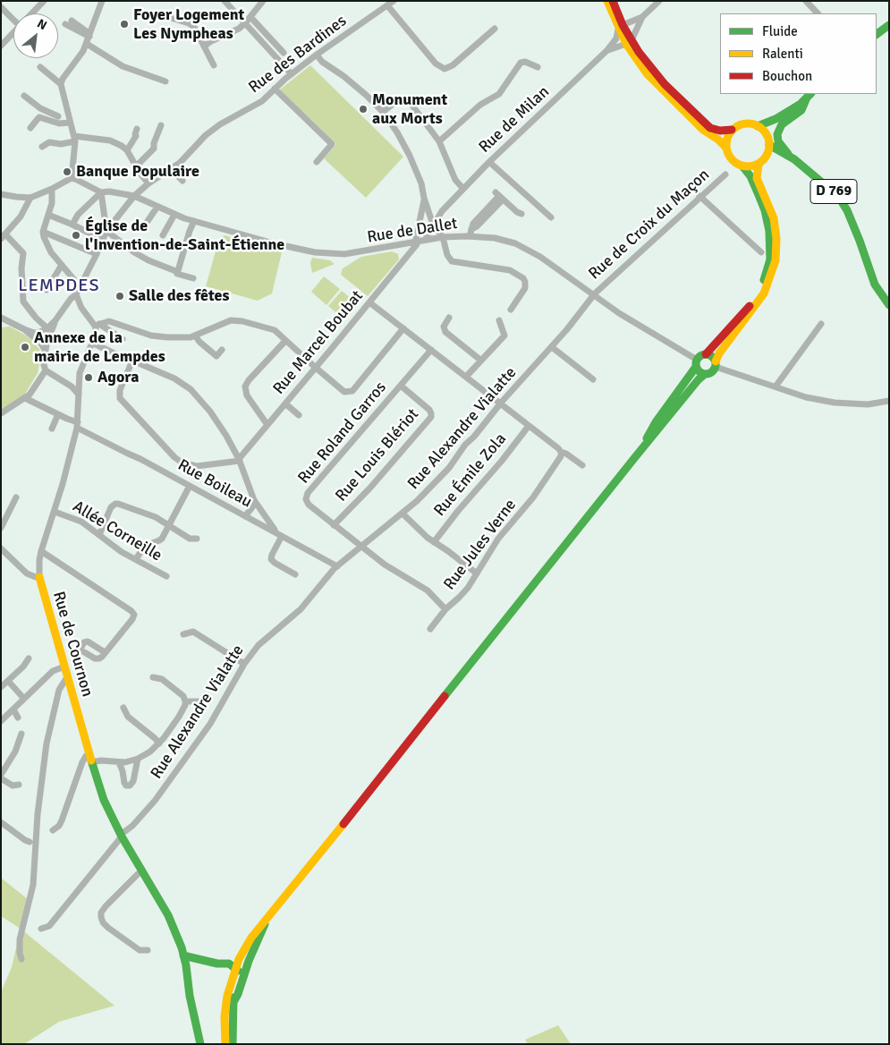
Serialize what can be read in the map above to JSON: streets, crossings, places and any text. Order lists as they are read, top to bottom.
{
  "streets": {
    "main road": ["D 769", "Rue de Cournon"],
    "street": [
      "Rue des Bardines",
      "Rue de Milan",
      "Rue de Croix du Maçon",
      "Rue de Dallet",
      "Rue Marcel Boubat",
      "Rue Alexandre Vialatte",
      "Rue Roland Garros",
      "Rue Louis Blériot",
      "Rue Émile Zola",
      "Rue Boileau",
      "Allée Corneille",
      "Rue Jules Verne"
    ]
  },
  "crossings": [
    ["Rue des Bardines", "Rue de Dallet"],
    ["Rue de Milan", "Rue de Dallet"],
    ["Rue de Croix du Maçon", "Rue de Dallet"],
    ["Rue de Croix du Maçon", "Rue Alexandre Vialatte"],
    ["Rue de Dallet", "Rue Marcel Boubat"],
    ["Rue de Dallet", "Rue Alexandre Vialatte"],
    ["Rue Alexandre Vialatte", "Rue Roland Garros"],
    ["Rue Alexandre Vialatte", "Rue Boileau"],
    ["Rue Alexandre Vialatte", "Rue de Cournon"],
    ["Rue Roland Garros", "Rue Louis Blériot"],
    ["Rue Roland Garros", "Rue Jules Verne"],
    ["Rue Boileau", "Rue de Cournon"],
    ["Allée Corneille", "Rue de Cournon"]
  ],
  "districts": ["LEMPDES"],
  "places": [
    "Foyer Logement Les Nympheas",
    "Monument aux Morts",
    "Banque Populaire",
    "Église de l'Invention-de-Saint-Étienne",
    "Salle des fêtes",
    "Annexe de la mairie de Lempdes",
    "Agora"
  ],
  "legend": ["Fluide", "Ralenti", "Bouchon"],
  "north": "top right"
}
